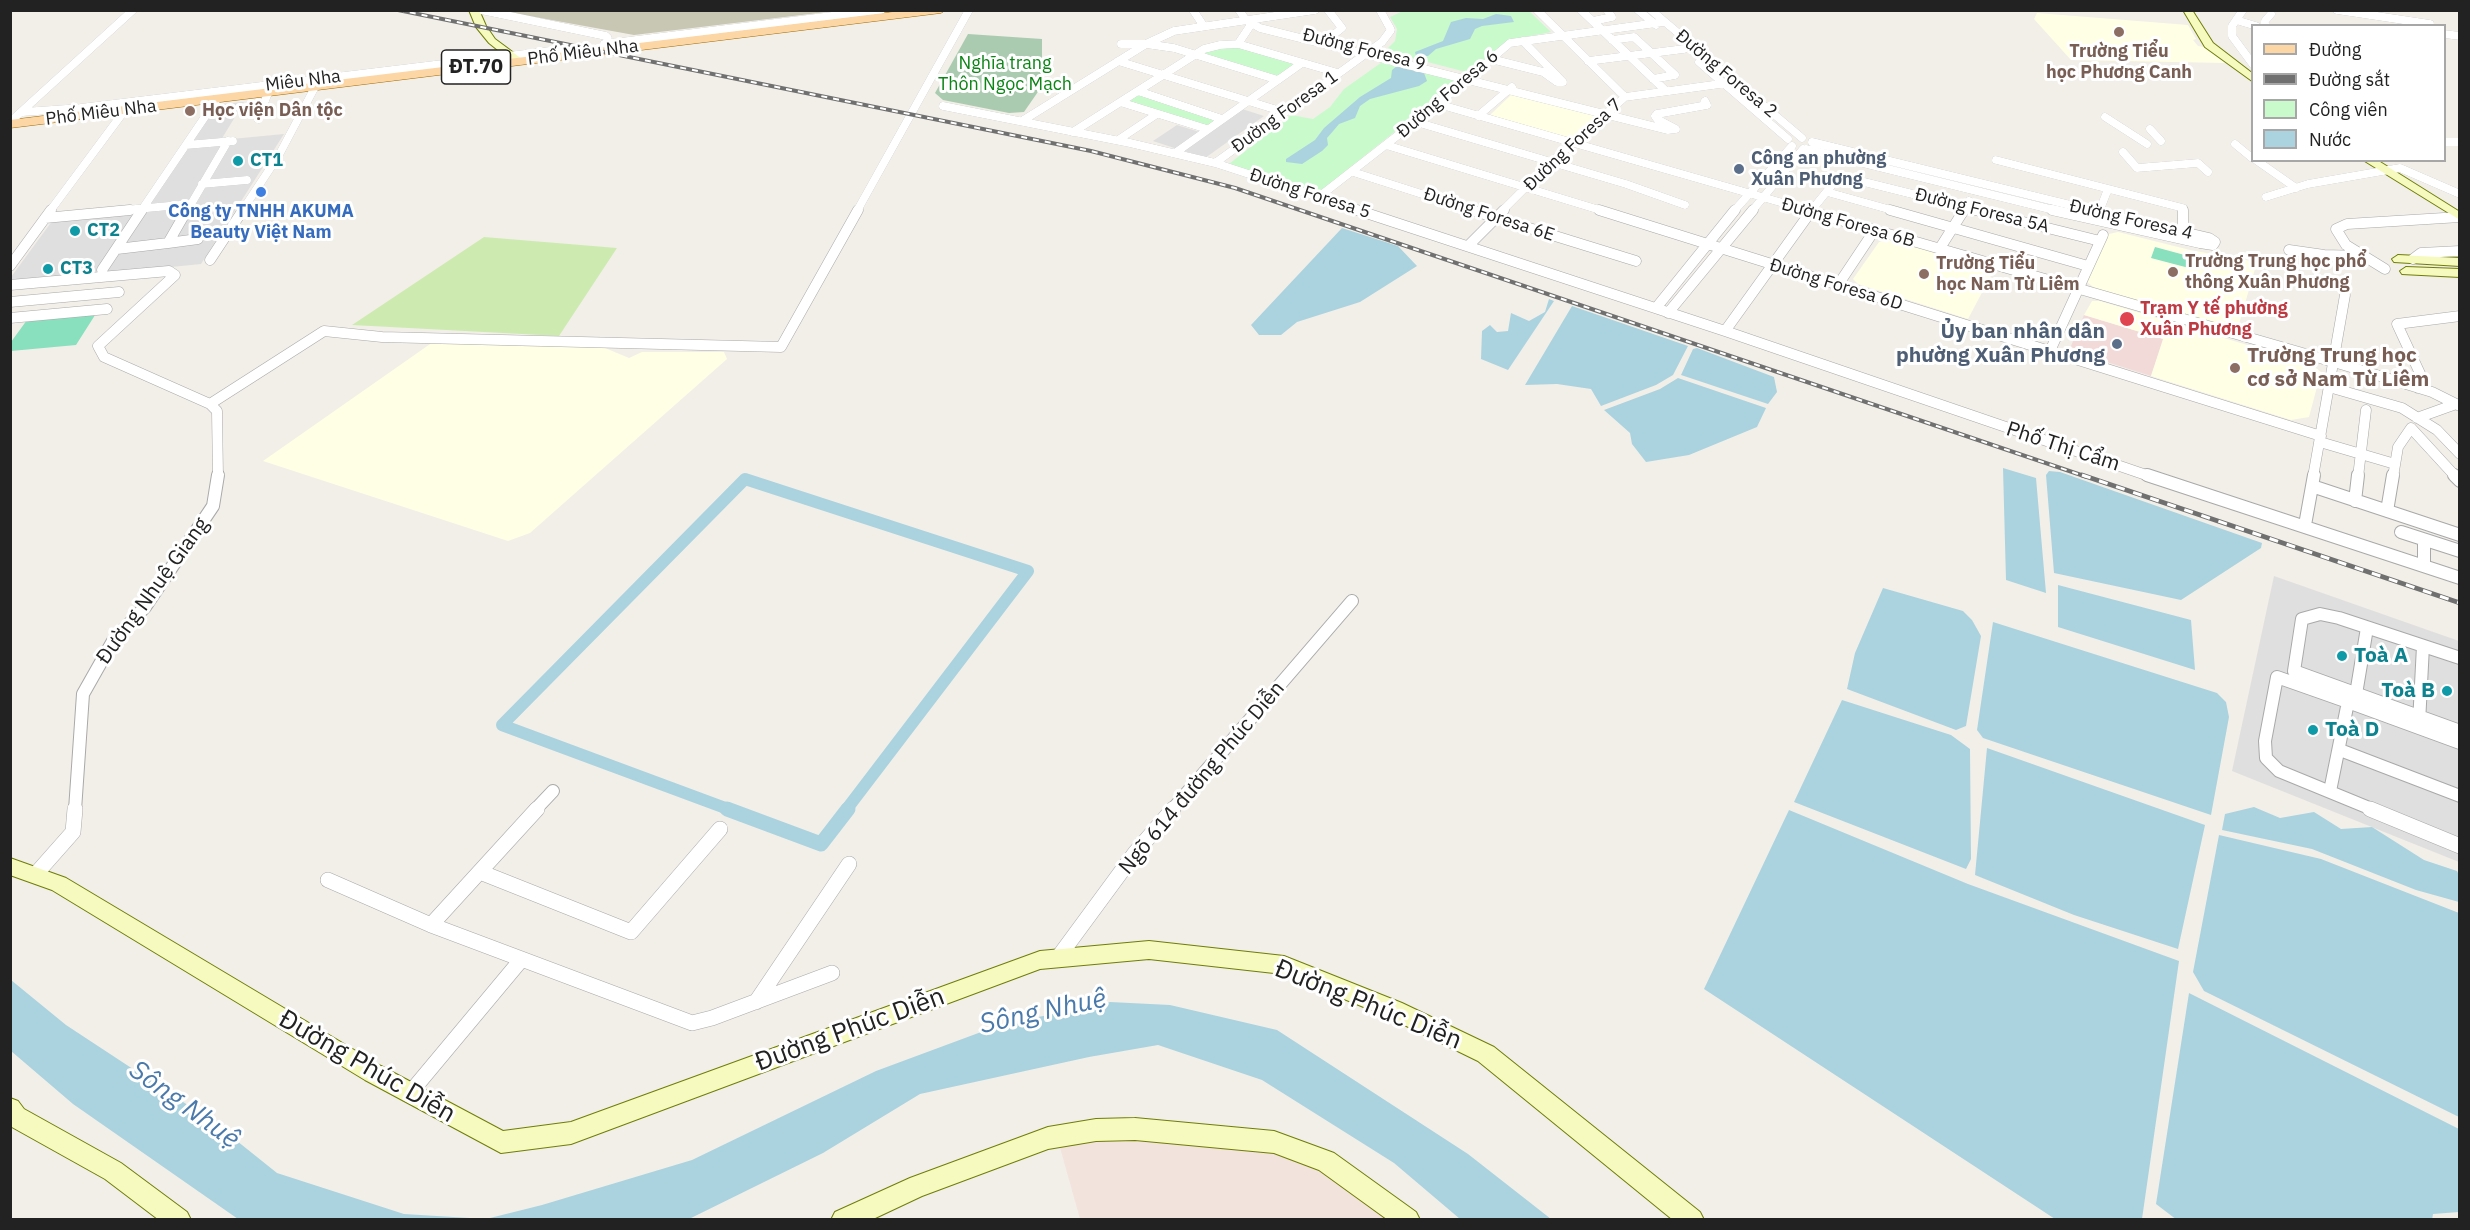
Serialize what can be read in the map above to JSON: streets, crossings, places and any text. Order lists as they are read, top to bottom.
{
  "streets": {
    "main road": ["Phố Miêu Nha", "ĐT.70"],
    "street": [
      "Đường Foresa 9",
      "Đường Foresa 2",
      "Miêu Nha",
      "Đường Foresa 6",
      "Đường Foresa 1",
      "Đường Foresa 7",
      "Đường Foresa 5",
      "Đường Foresa 5A",
      "Đường Foresa 6E",
      "Đường Foresa 4",
      "Đường Foresa 6B",
      "Đường Foresa 6D",
      "Phố Thị Cẩm",
      "Đường Nhuệ Giang",
      "Ngõ 614 đường Phúc Diễn",
      "Đường Phúc Diễn"
    ]
  },
  "crossings": [
    ["Đường Foresa 9", "Đường Foresa 6"],
    ["Đường Foresa 9", "Đường Foresa 1"],
    ["Đường Foresa 9", "Đường Foresa 7"],
    ["Phố Miêu Nha", "Miêu Nha"],
    ["Đường Foresa 2", "Đường Foresa 6"],
    ["Đường Foresa 2", "Đường Foresa 7"],
    ["Đường Foresa 6", "Đường Foresa 5"],
    ["Đường Foresa 6", "Đường Foresa 6E"],
    ["Đường Foresa 6", "Đường Foresa 6B"],
    ["Đường Foresa 6", "Đường Foresa 6D"],
    ["Đường Foresa 1", "Đường Foresa 5"],
    ["Đường Foresa 7", "Đường Foresa 5"],
    ["Đường Foresa 7", "Đường Foresa 6E"],
    ["Đường Foresa 7", "Đường Foresa 6B"],
    ["Đường Foresa 7", "Đường Foresa 6D"],
    ["Đường Foresa 5", "Phố Thị Cẩm"],
    ["Đường Foresa 5A", "Đường Foresa 6B"],
    ["Đường Foresa 5A", "Đường Foresa 6D"],
    ["Đường Foresa 5A", "Phố Thị Cẩm"],
    ["Đường Nhuệ Giang", "Đường Phúc Diễn"],
    ["Ngõ 614 đường Phúc Diễn", "Đường Phúc Diễn"]
  ],
  "water": ["Sông Nhuệ"],
  "parks": ["Nghĩa trang Thôn Ngọc Mạch"],
  "places": [
    "Trường Tiểu học Phương Canh",
    "Học viện Dân tộc",
    "CT1",
    "Công an phường Xuân Phương",
    "Công ty TNHH AKUMA Beauty Việt Nam",
    "CT2",
    "CT3",
    "Trường Trung học phổ thông Xuân Phương",
    "Trường Tiểu học Nam Từ Liêm",
    "Trạm Y tế phường Xuân Phương",
    "Ủy ban nhân dân phường Xuân Phương",
    "Trường Trung học cơ sở Nam Từ Liêm",
    "Toà A",
    "Toà B",
    "Toà D"
  ],
  "legend": [
    "Đường",
    "Đường sắt",
    "Công viên",
    "Nước"
  ]
}
